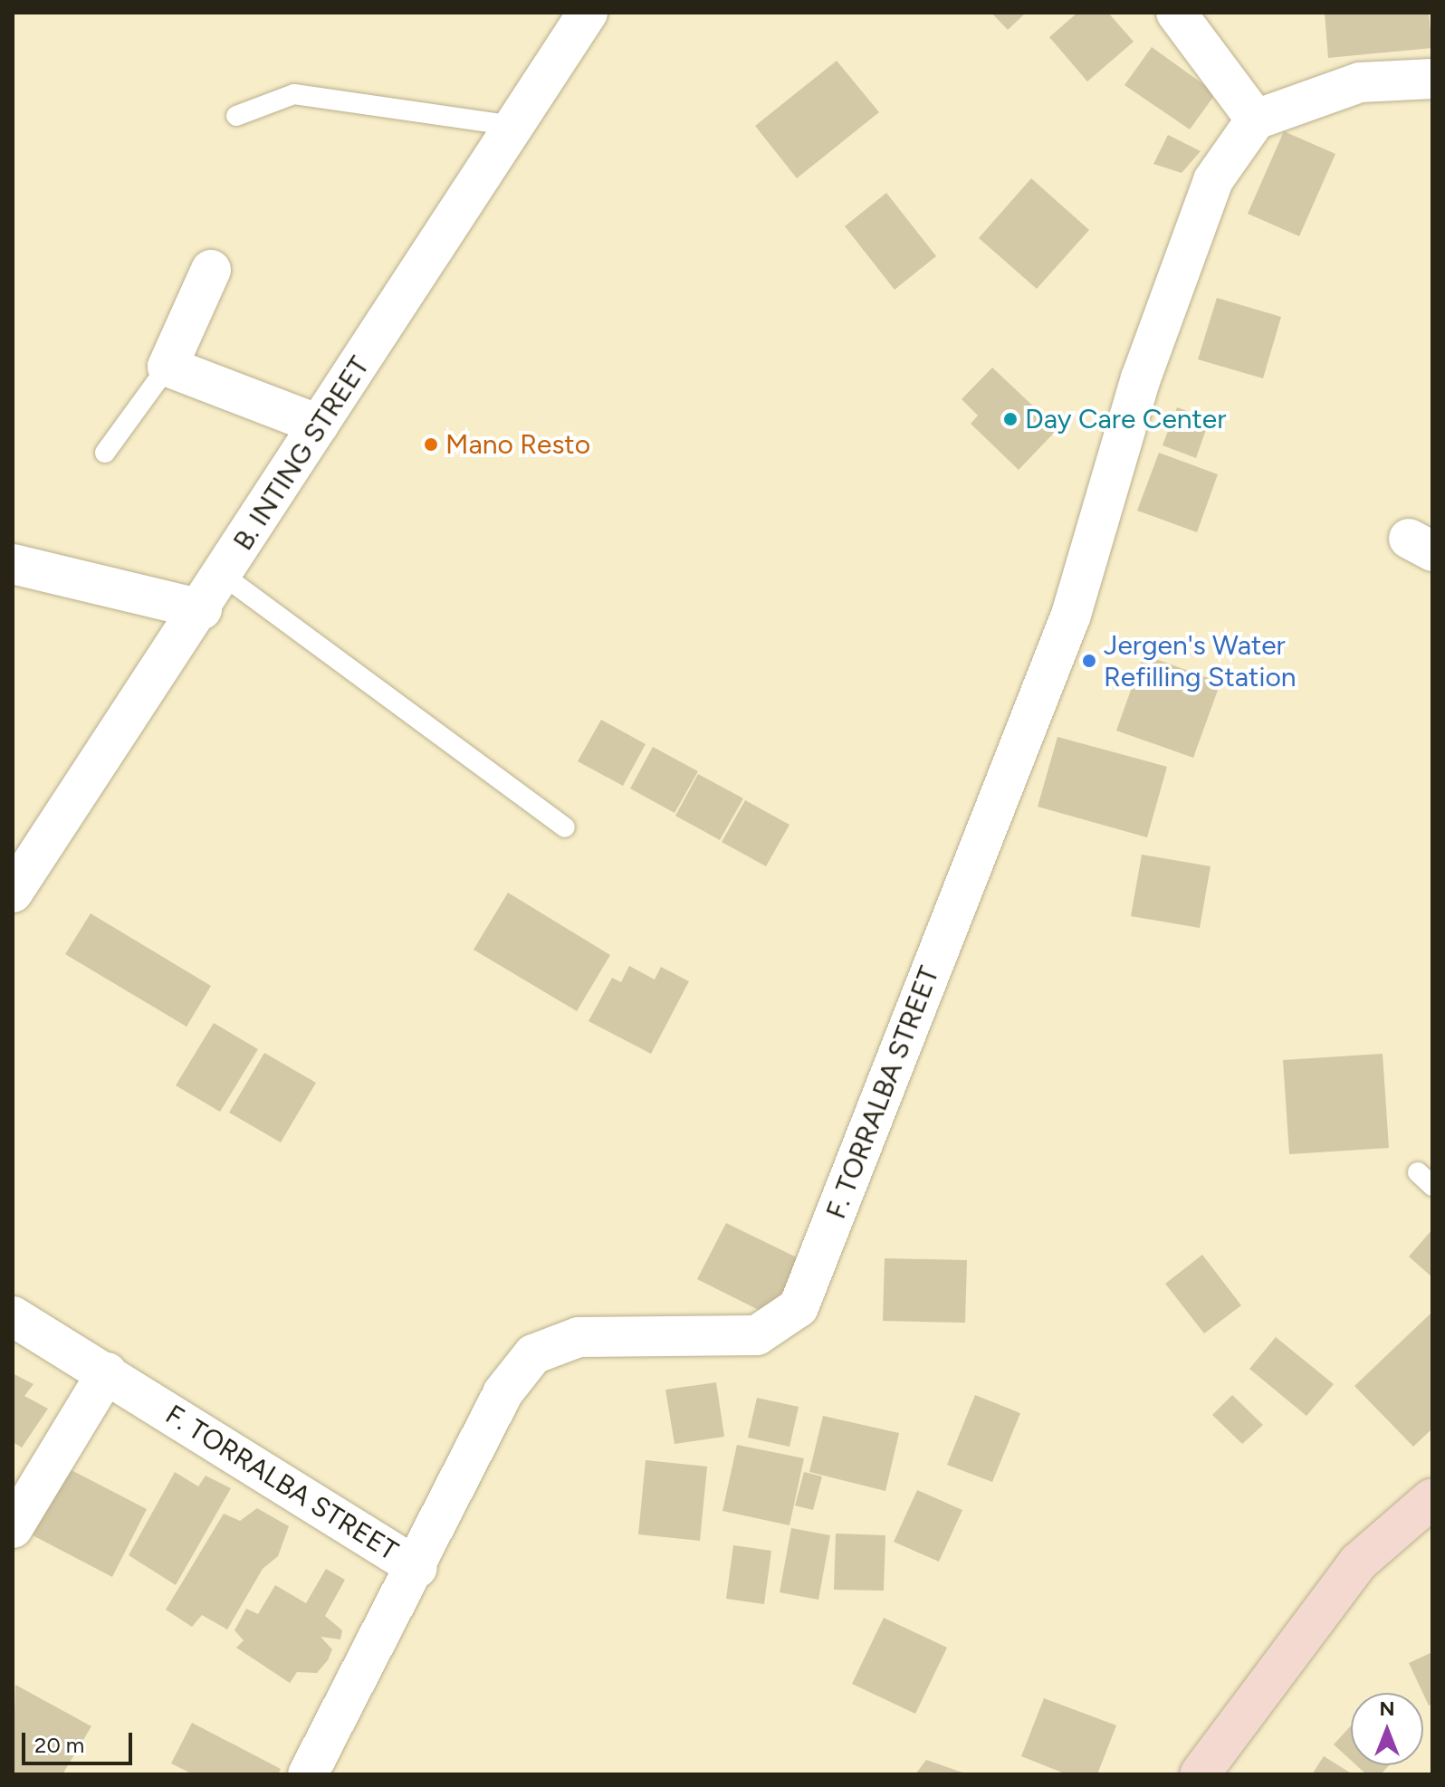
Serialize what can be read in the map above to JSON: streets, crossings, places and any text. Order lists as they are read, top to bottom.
{
  "streets": {
    "street": ["B. INTING STREET", "F. TORRALBA STREET"]
  },
  "places": ["Day Care Center", "Mano Resto", "Jergen's Water Refilling Station"],
  "scale_bar": "20 m",
  "north": "top"
}
